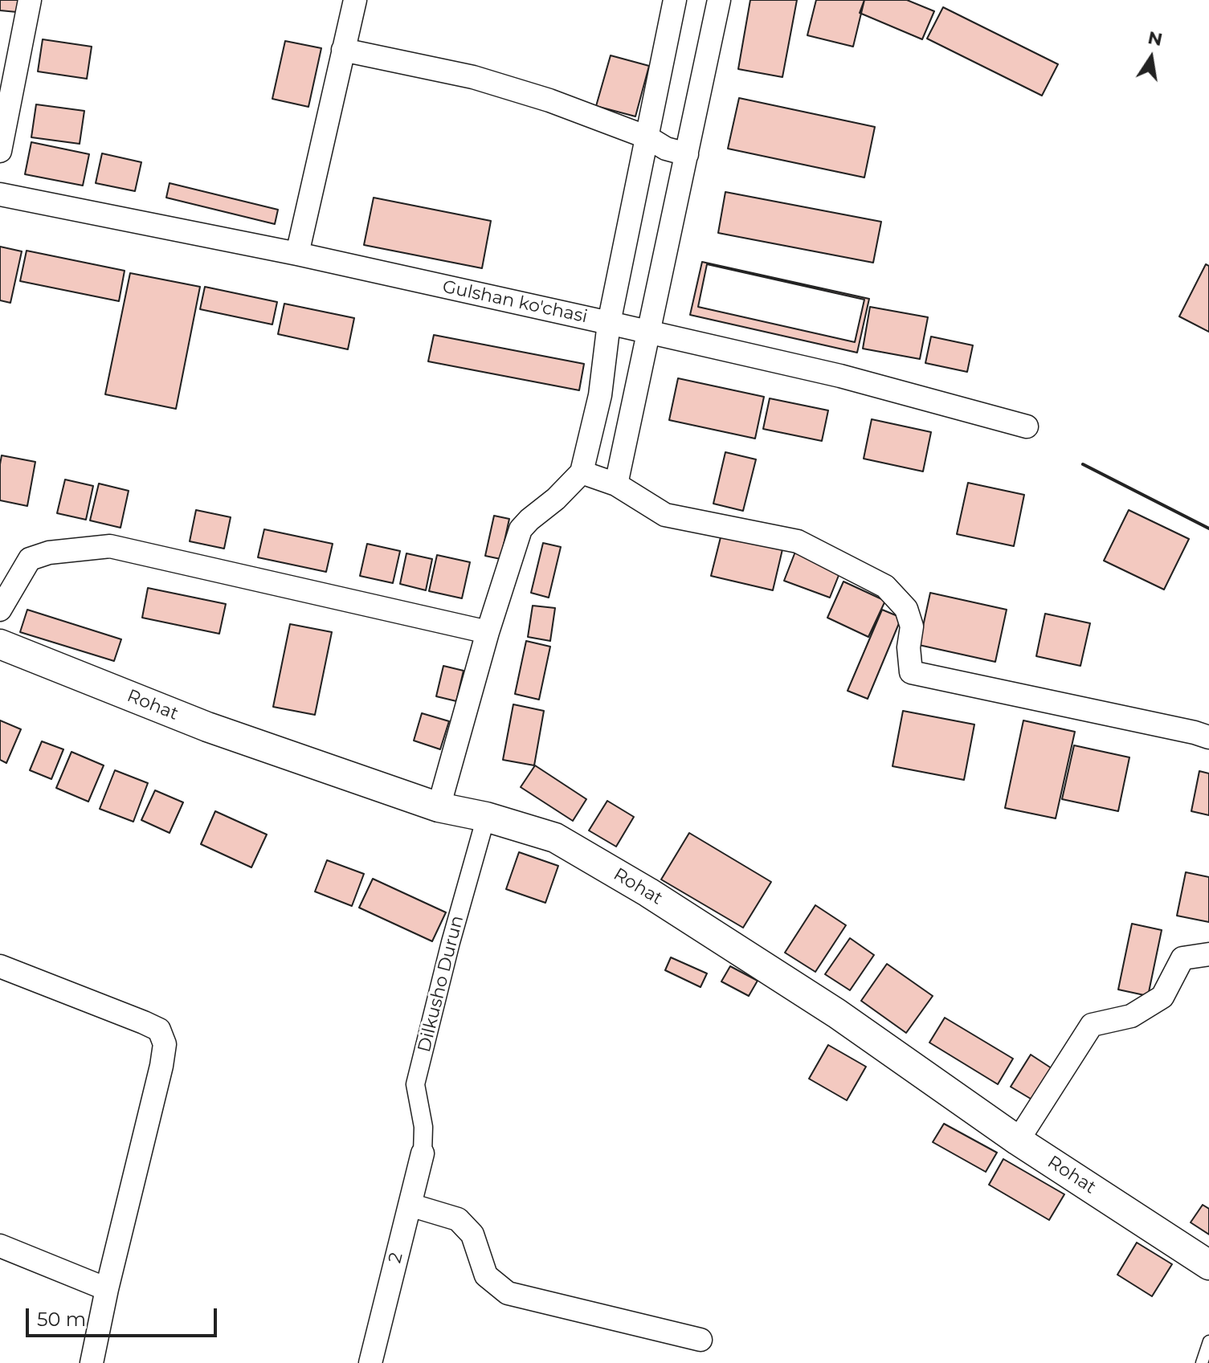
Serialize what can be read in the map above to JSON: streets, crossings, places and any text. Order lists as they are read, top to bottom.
{
  "streets": {
    "street": [
      "Gulshan ko'chasi",
      "Rohat",
      "Dilkusho Durun",
      "2"
    ]
  },
  "crossings": [
    ["Rohat", "Dilkusho Durun"],
    ["Dilkusho Durun", "2"]
  ],
  "scale_bar": "50 m",
  "north": "top"
}
